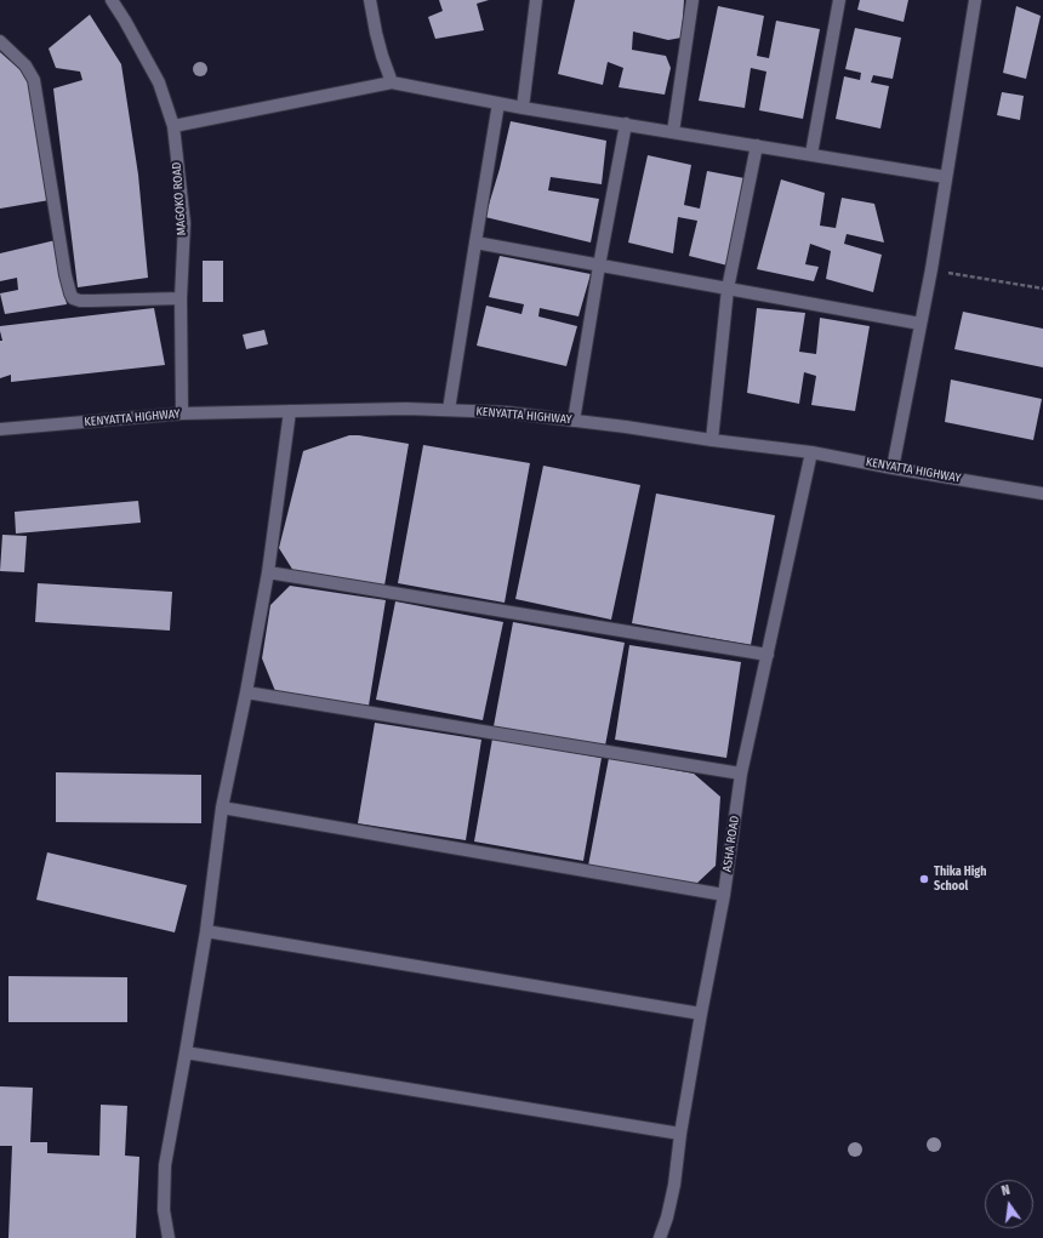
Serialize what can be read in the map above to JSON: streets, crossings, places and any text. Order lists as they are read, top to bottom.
{
  "streets": {
    "street": ["MAGOKO ROAD", "KENYATTA HIGHWAY", "ASHA ROAD"]
  },
  "crossings": [
    ["MAGOKO ROAD", "KENYATTA HIGHWAY"],
    ["KENYATTA HIGHWAY", "ASHA ROAD"]
  ],
  "places": ["Thika High School"],
  "north": "top"
}
